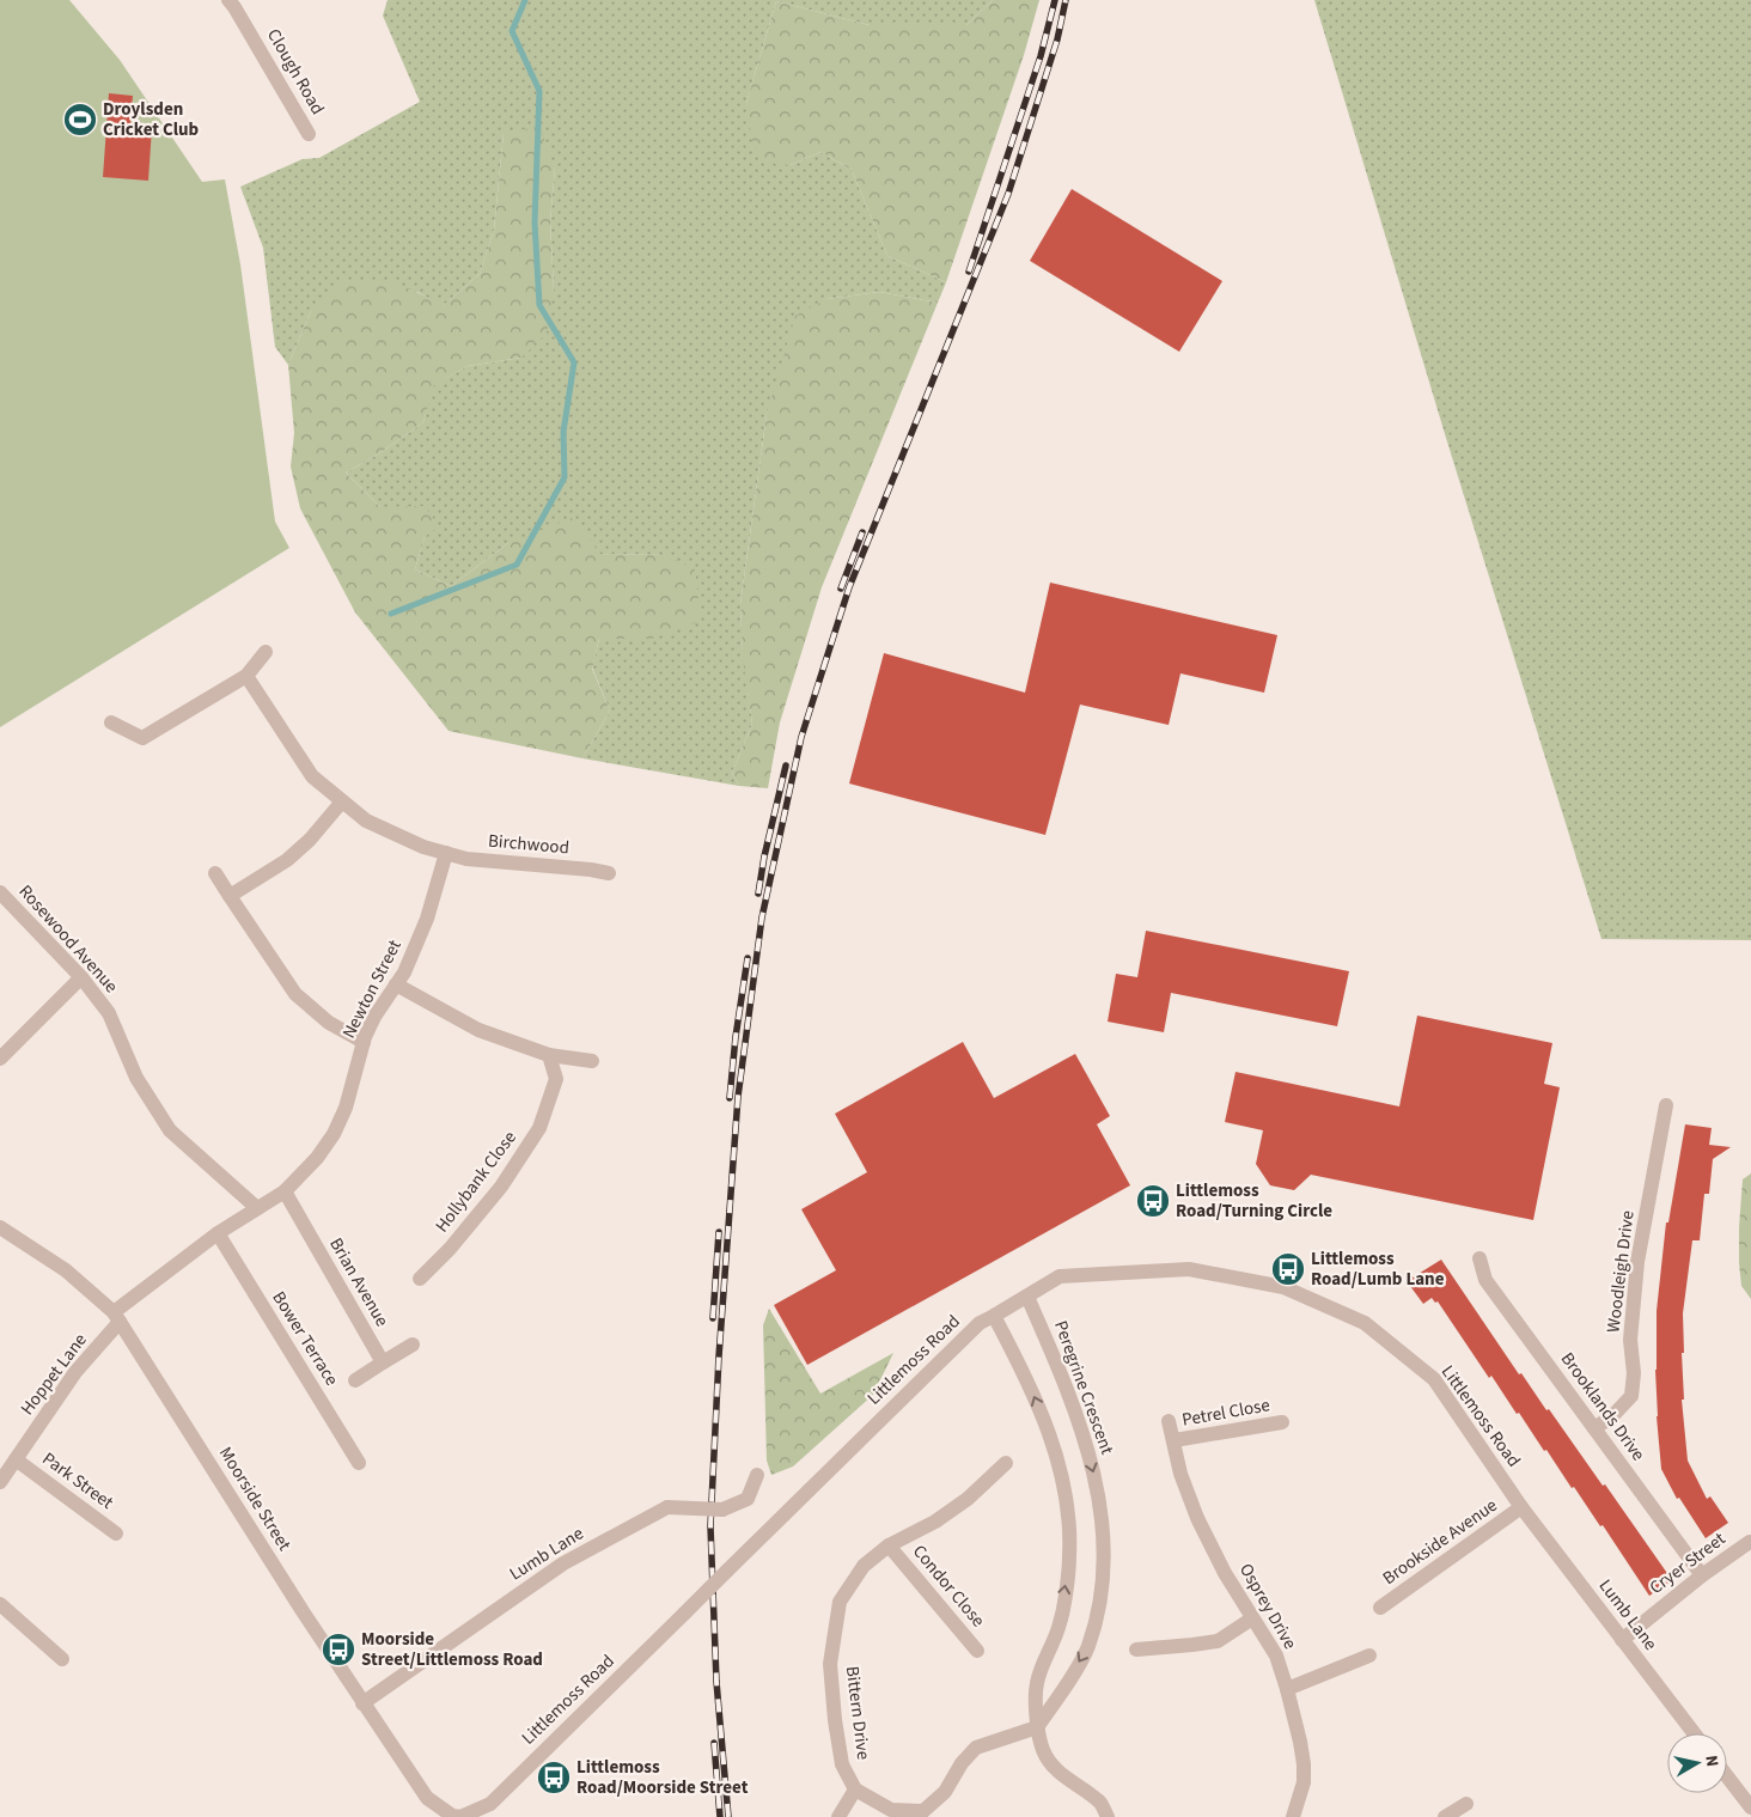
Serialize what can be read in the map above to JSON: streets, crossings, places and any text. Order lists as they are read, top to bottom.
{
  "streets": {
    "street": [
      "Clough Road",
      "Birchwood",
      "Rosewood Avenue",
      "Newton Street",
      "Hollybank Close",
      "Woodleigh Drive",
      "Brian Avenue",
      "Bower Terrace",
      "Littlemoss Road",
      "Hoppet Lane",
      "Peregrine Crescent",
      "Brooklands Drive",
      "Petrel Close",
      "Park Street",
      "Moorside Street",
      "Brookside Avenue",
      "Lumb Lane",
      "Cryer Street",
      "Condor Close",
      "Osprey Drive",
      "Bittern Drive"
    ]
  },
  "crossings": [
    ["Birchwood", "Newton Street"],
    ["Rosewood Avenue", "Newton Street"],
    ["Newton Street", "Brian Avenue"],
    ["Newton Street", "Bower Terrace"],
    ["Newton Street", "Hoppet Lane"],
    ["Newton Street", "Moorside Street"],
    ["Woodleigh Drive", "Brooklands Drive"],
    ["Littlemoss Road", "Peregrine Crescent"],
    ["Littlemoss Road", "Moorside Street"],
    ["Littlemoss Road", "Brookside Avenue"],
    ["Littlemoss Road", "Lumb Lane"],
    ["Hoppet Lane", "Park Street"],
    ["Hoppet Lane", "Moorside Street"],
    ["Brooklands Drive", "Cryer Street"],
    ["Petrel Close", "Osprey Drive"],
    ["Moorside Street", "Lumb Lane"],
    ["Brookside Avenue", "Lumb Lane"],
    ["Lumb Lane", "Cryer Street"],
    ["Condor Close", "Bittern Drive"]
  ],
  "places": {
    "sports": ["Droylsden Cricket Club"],
    "bus stop": [
      "Littlemoss Road/Turning Circle",
      "Littlemoss Road/Lumb Lane",
      "Moorside Street/Littlemoss Road",
      "Littlemoss Road/Moorside Street"
    ]
  },
  "north": "right"
}
